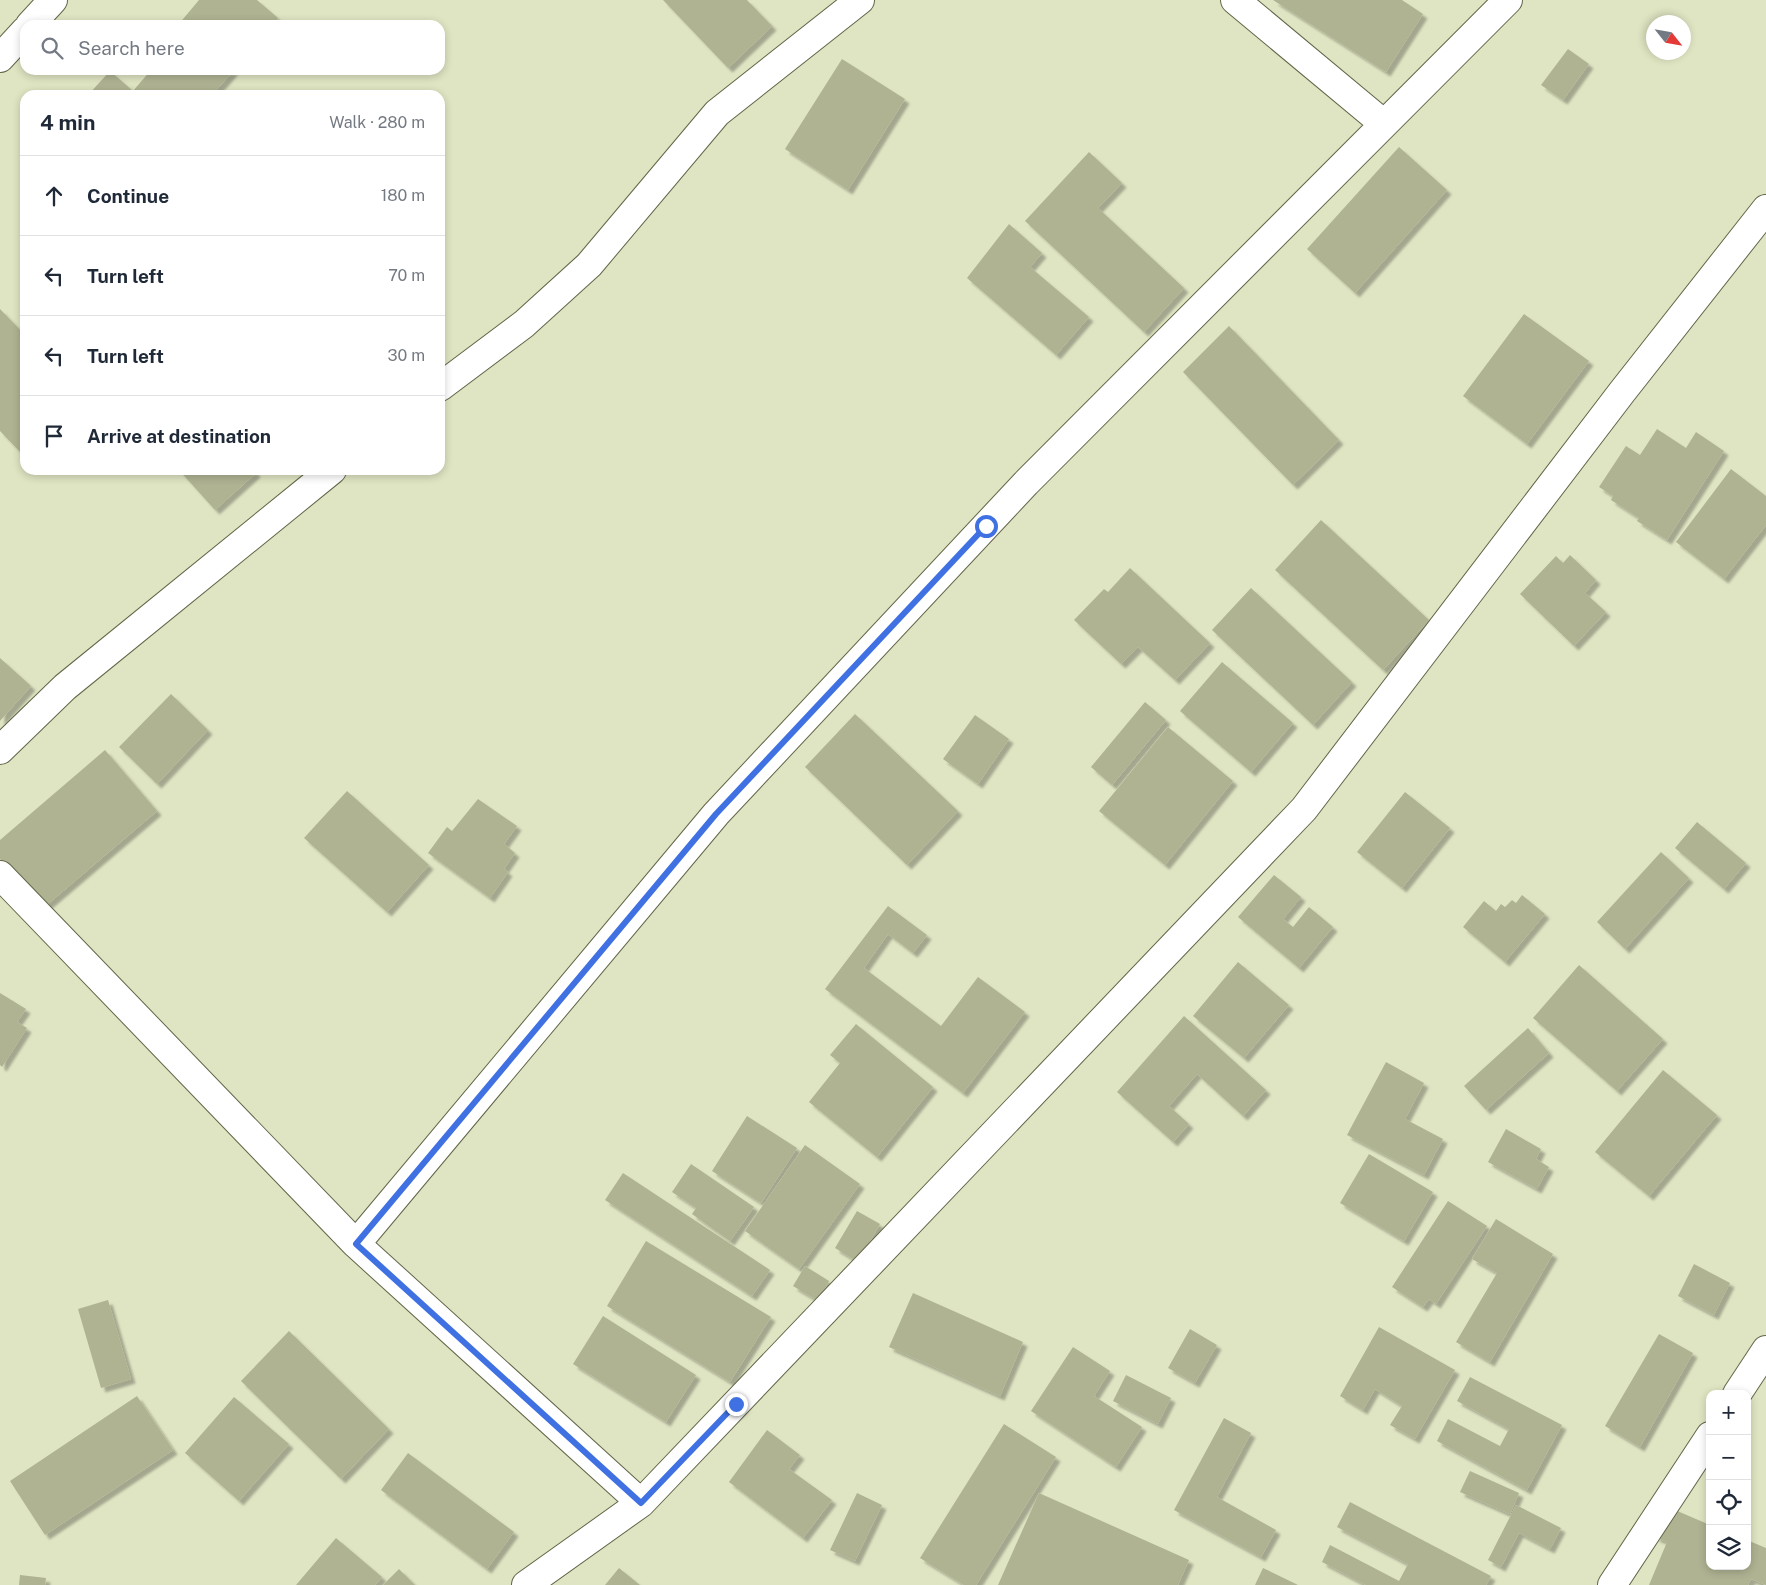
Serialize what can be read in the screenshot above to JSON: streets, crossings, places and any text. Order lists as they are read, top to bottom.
{
  "north": "bottom right",
  "page": {
    "search": "Search here",
    "heading": ["4 min", "Walk · 280 m"],
    "list": [
      ["Continue", "180 m"],
      ["Turn left", "70 m"],
      ["Turn left", "30 m"],
      "Arrive at destination"
    ],
    "map_buttons": ["+", "−"]
  }
}
